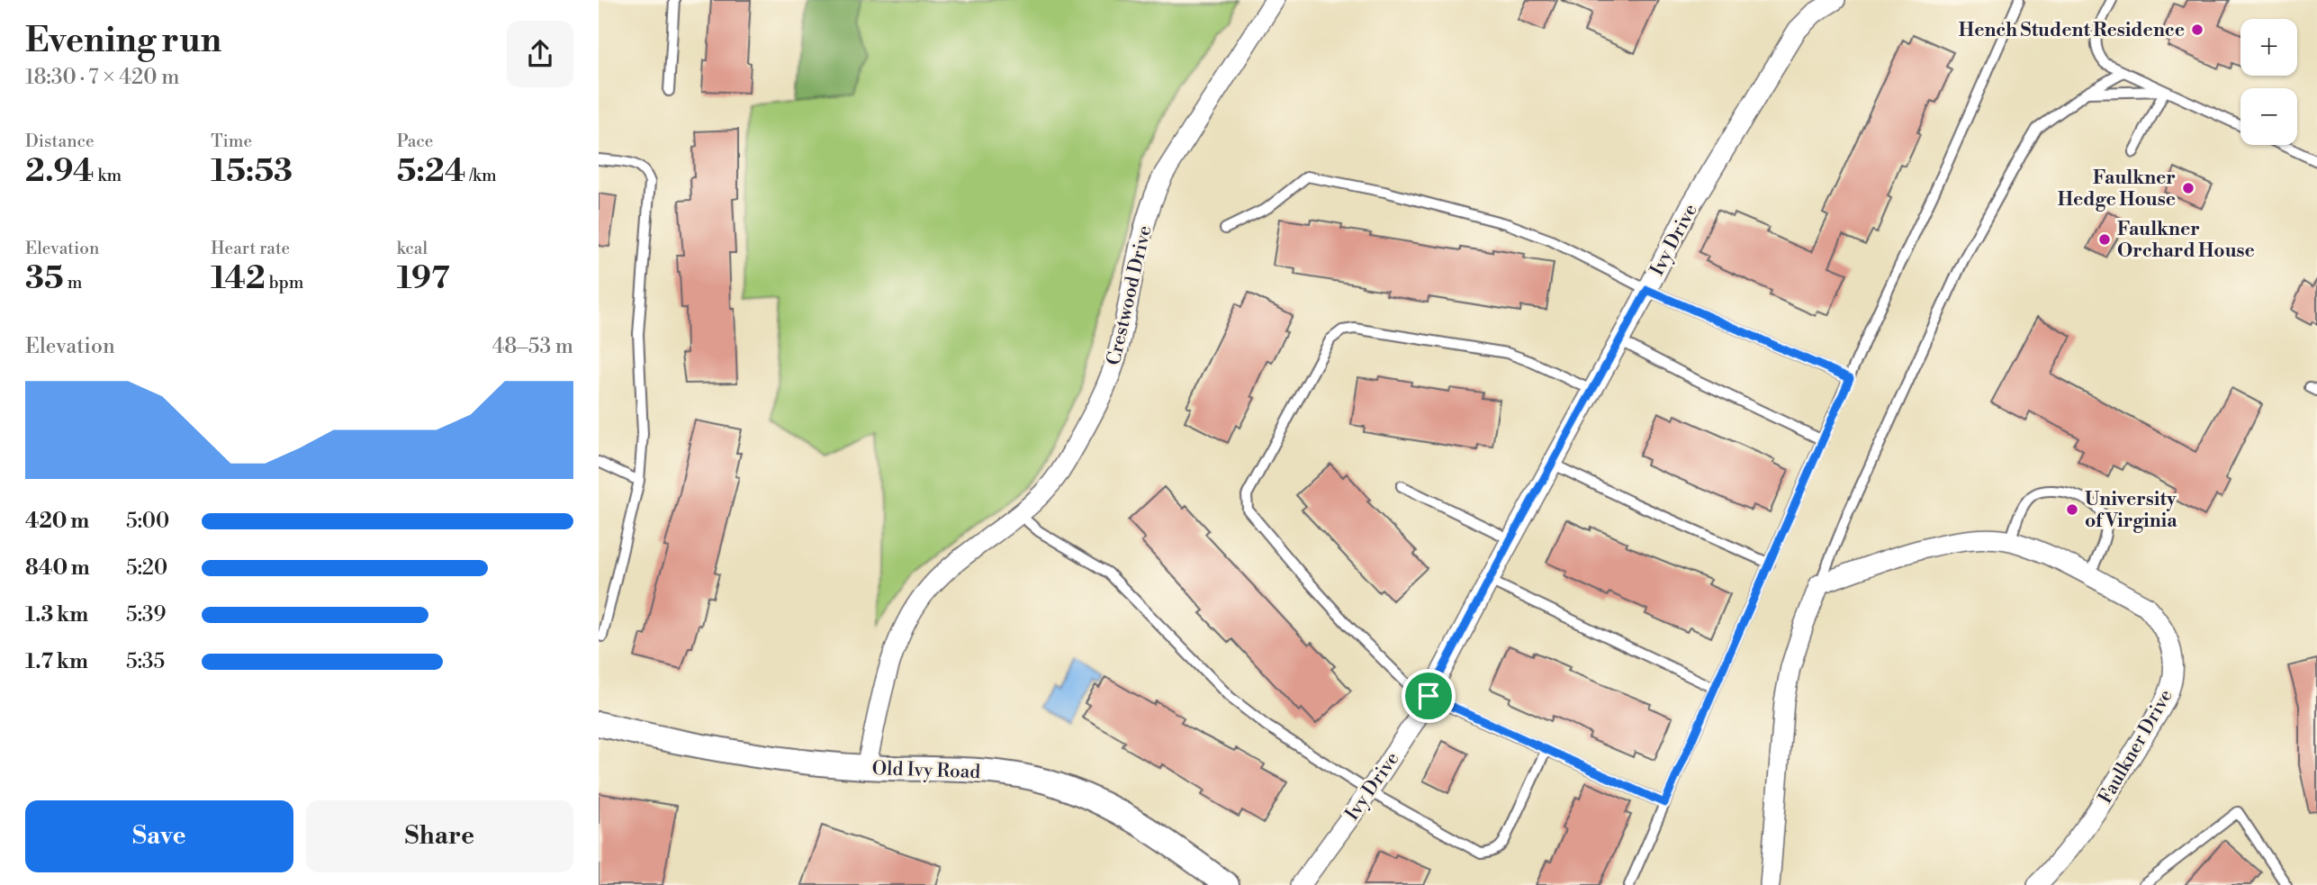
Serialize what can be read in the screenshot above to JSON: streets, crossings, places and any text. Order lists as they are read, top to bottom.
{
  "streets": {
    "street": [
      "Ivy Drive",
      "Crestwood Drive",
      "Faulkner Drive",
      "Old Ivy Road"
    ]
  },
  "crossings": [
    ["Crestwood Drive", "Old Ivy Road"]
  ],
  "places": [
    "Hench Student Residence",
    "Faulkner Hedge House",
    "Faulkner Orchard House",
    "University of Virginia"
  ],
  "page": {
    "heading": ["Evening run", "18:30 · 7 × 420 m"],
    "map_buttons": ["+", "−"],
    "stats": [
      ["Distance", "2.94 km"],
      ["Time", "15:53"],
      ["Pace", "5:24 /km"],
      ["Elevation", "35 m"],
      ["Heart rate", "142 bpm"],
      ["kcal", "197"]
    ],
    "chart": ["Elevation", "48–53 m"],
    "list": [
      {
        "name": "420 m",
        "note": "5:00"
      },
      {
        "name": "840 m",
        "note": "5:20"
      },
      {
        "name": "1.3 km",
        "note": "5:39"
      },
      {
        "name": "1.7 km",
        "note": "5:35"
      }
    ],
    "buttons": ["Save", "Share"]
  }
}
